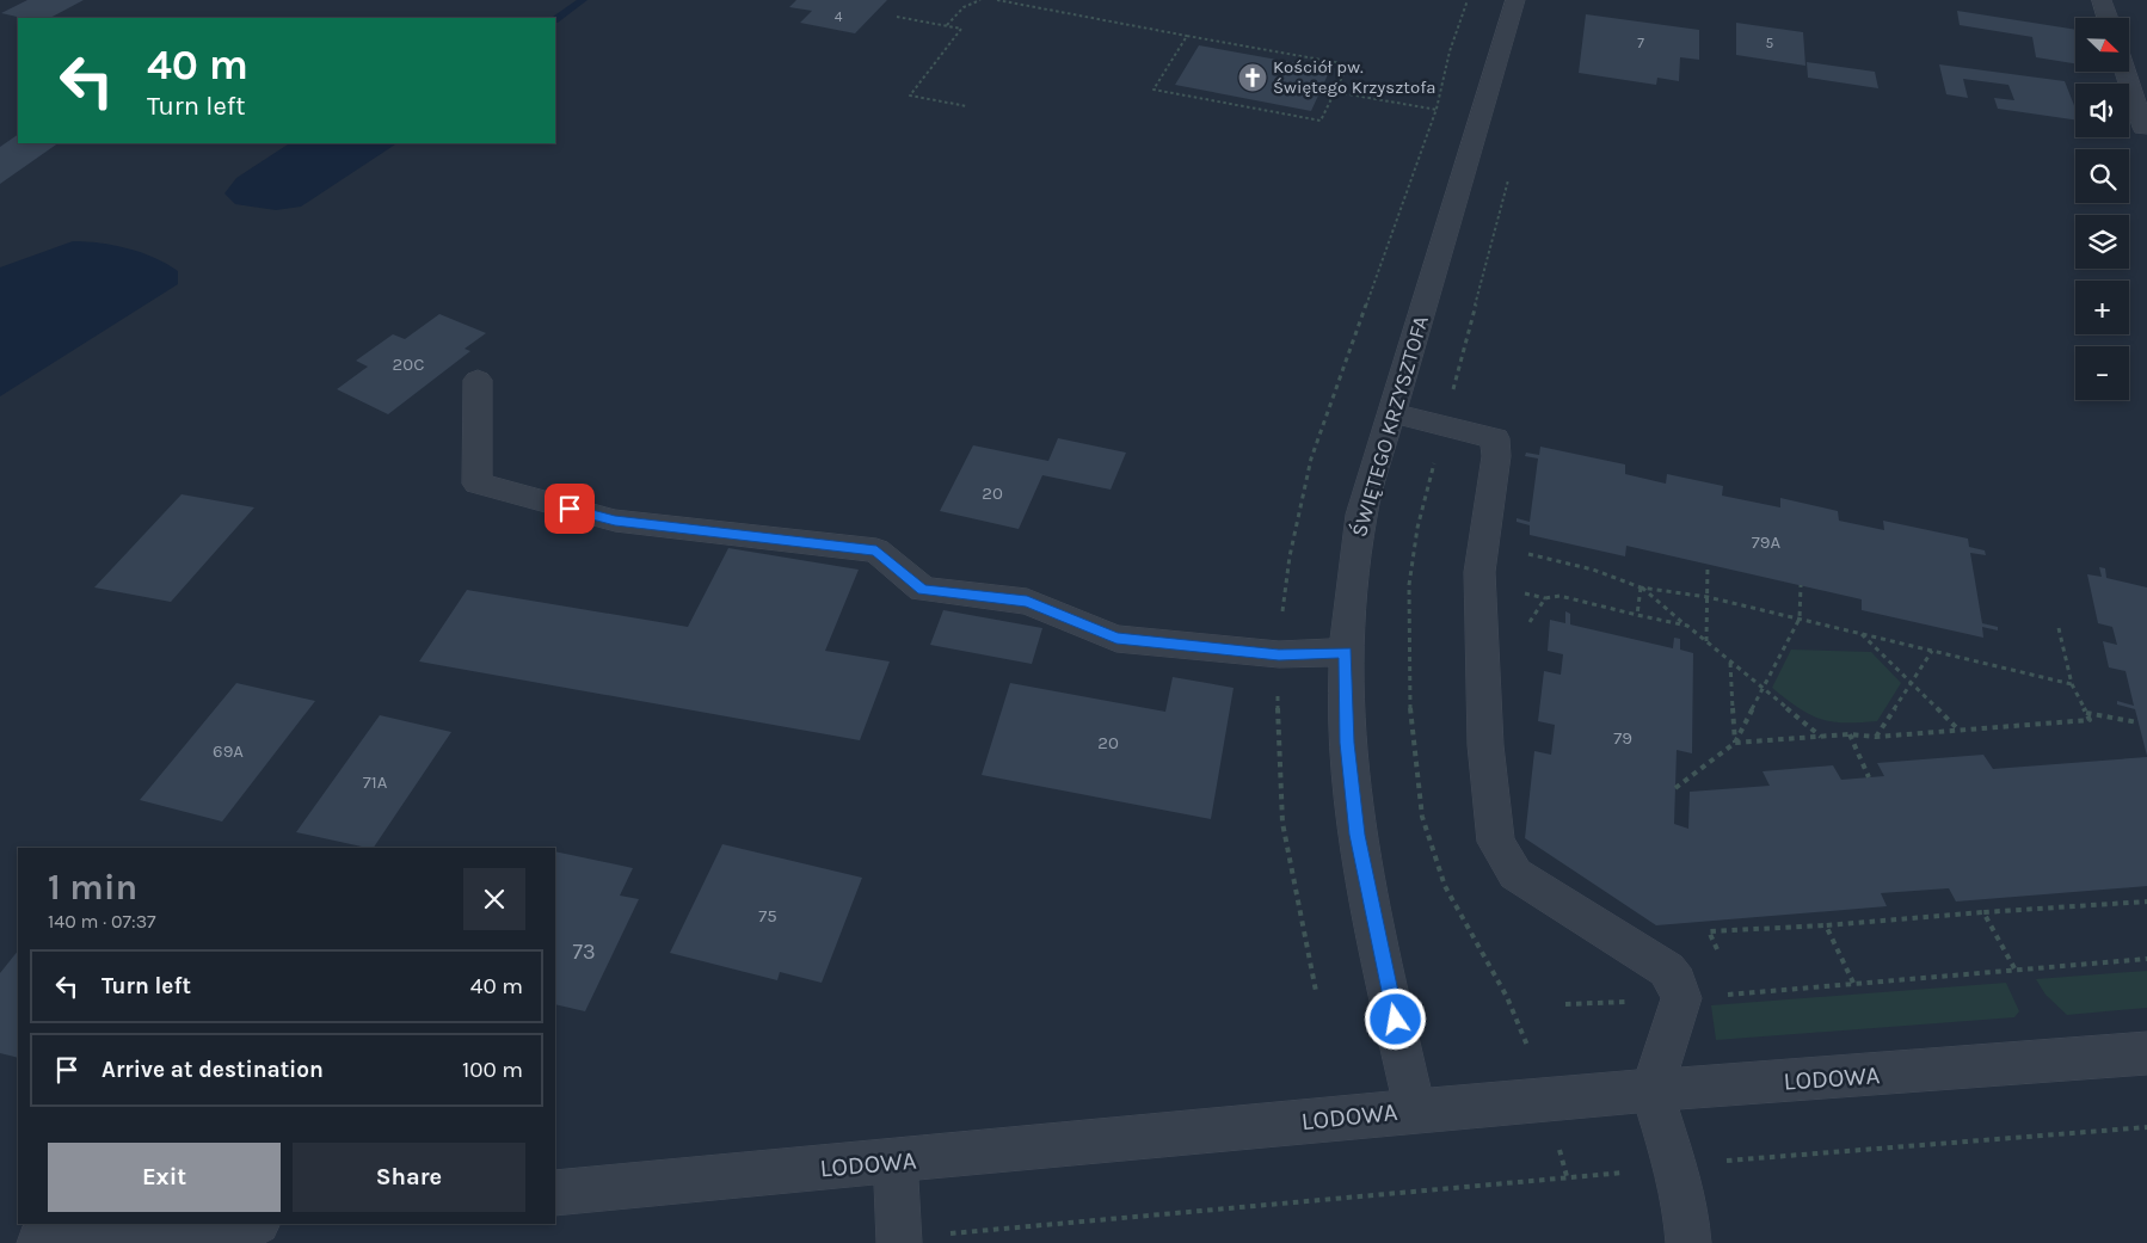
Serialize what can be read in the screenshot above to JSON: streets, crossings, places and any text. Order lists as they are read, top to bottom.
{
  "streets": {
    "street": ["ŚWIĘTEGO KRZYSZTOFA", "LODOWA"]
  },
  "crossings": [
    ["ŚWIĘTEGO KRZYSZTOFA", "LODOWA"]
  ],
  "places": {
    "church": ["Kościół pw. Świętego Krzysztofa"]
  },
  "house_numbers": [
    "4",
    "7",
    "5",
    "20C",
    "20",
    "79A",
    "79",
    "20",
    "69A",
    "71A",
    "75",
    "73"
  ],
  "north": "bottom right",
  "page": {
    "map_buttons": ["+", "−"],
    "turn": ["40 m", "Turn left"],
    "heading": ["1 min", "140 m · 07:37"],
    "list": [
      {
        "name": "Turn left",
        "value": "40 m"
      },
      {
        "name": "Arrive at destination",
        "value": "100 m"
      }
    ],
    "buttons": ["Exit", "Share"]
  }
}
